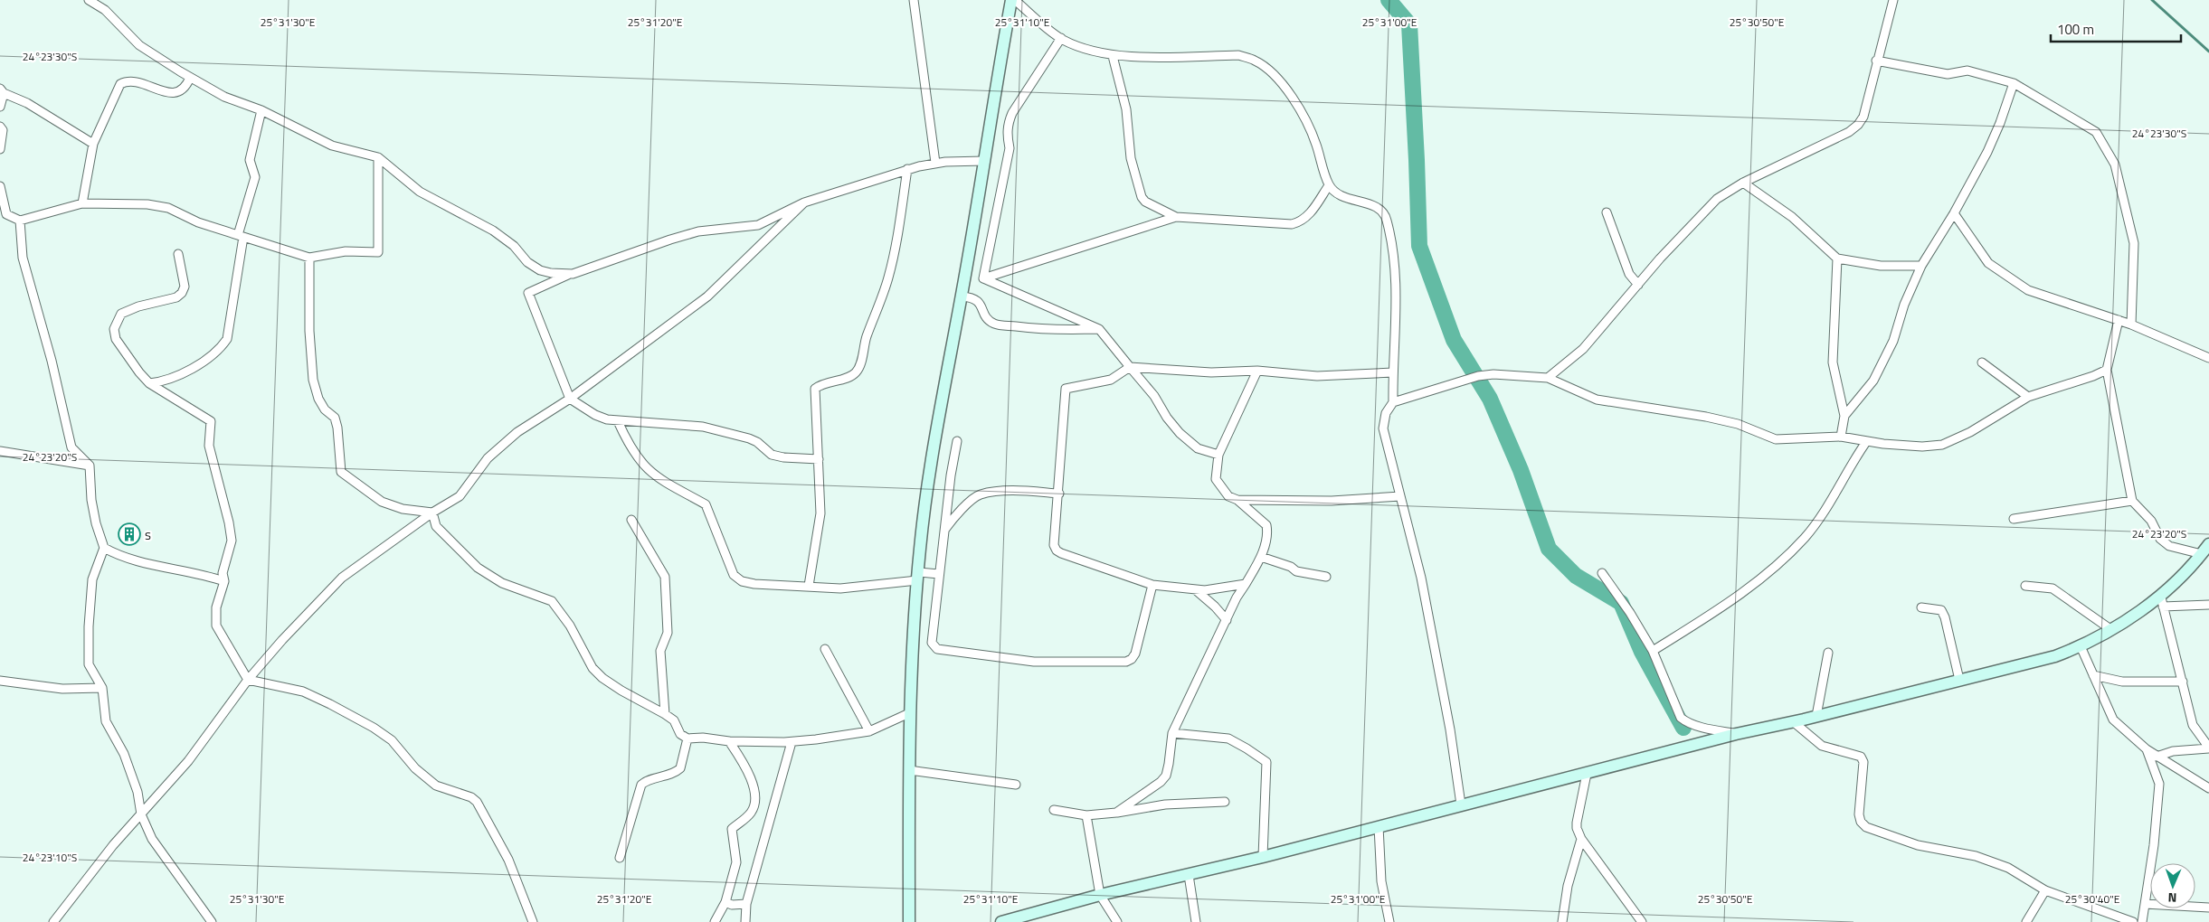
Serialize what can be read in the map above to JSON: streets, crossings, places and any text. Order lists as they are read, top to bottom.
{
  "places": {
    "building": ["s"]
  },
  "scale_bar": "100 m",
  "north": "bottom",
  "coordinates": [
    "25°31'30\"E",
    "25°31'20\"E",
    "25°31'10\"E",
    "25°31'00\"E",
    "25°30'50\"E",
    "24°23'30\"S",
    "24°23'20\"S",
    "24°23'10\"S",
    "25°30'40\"E"
  ]
}
